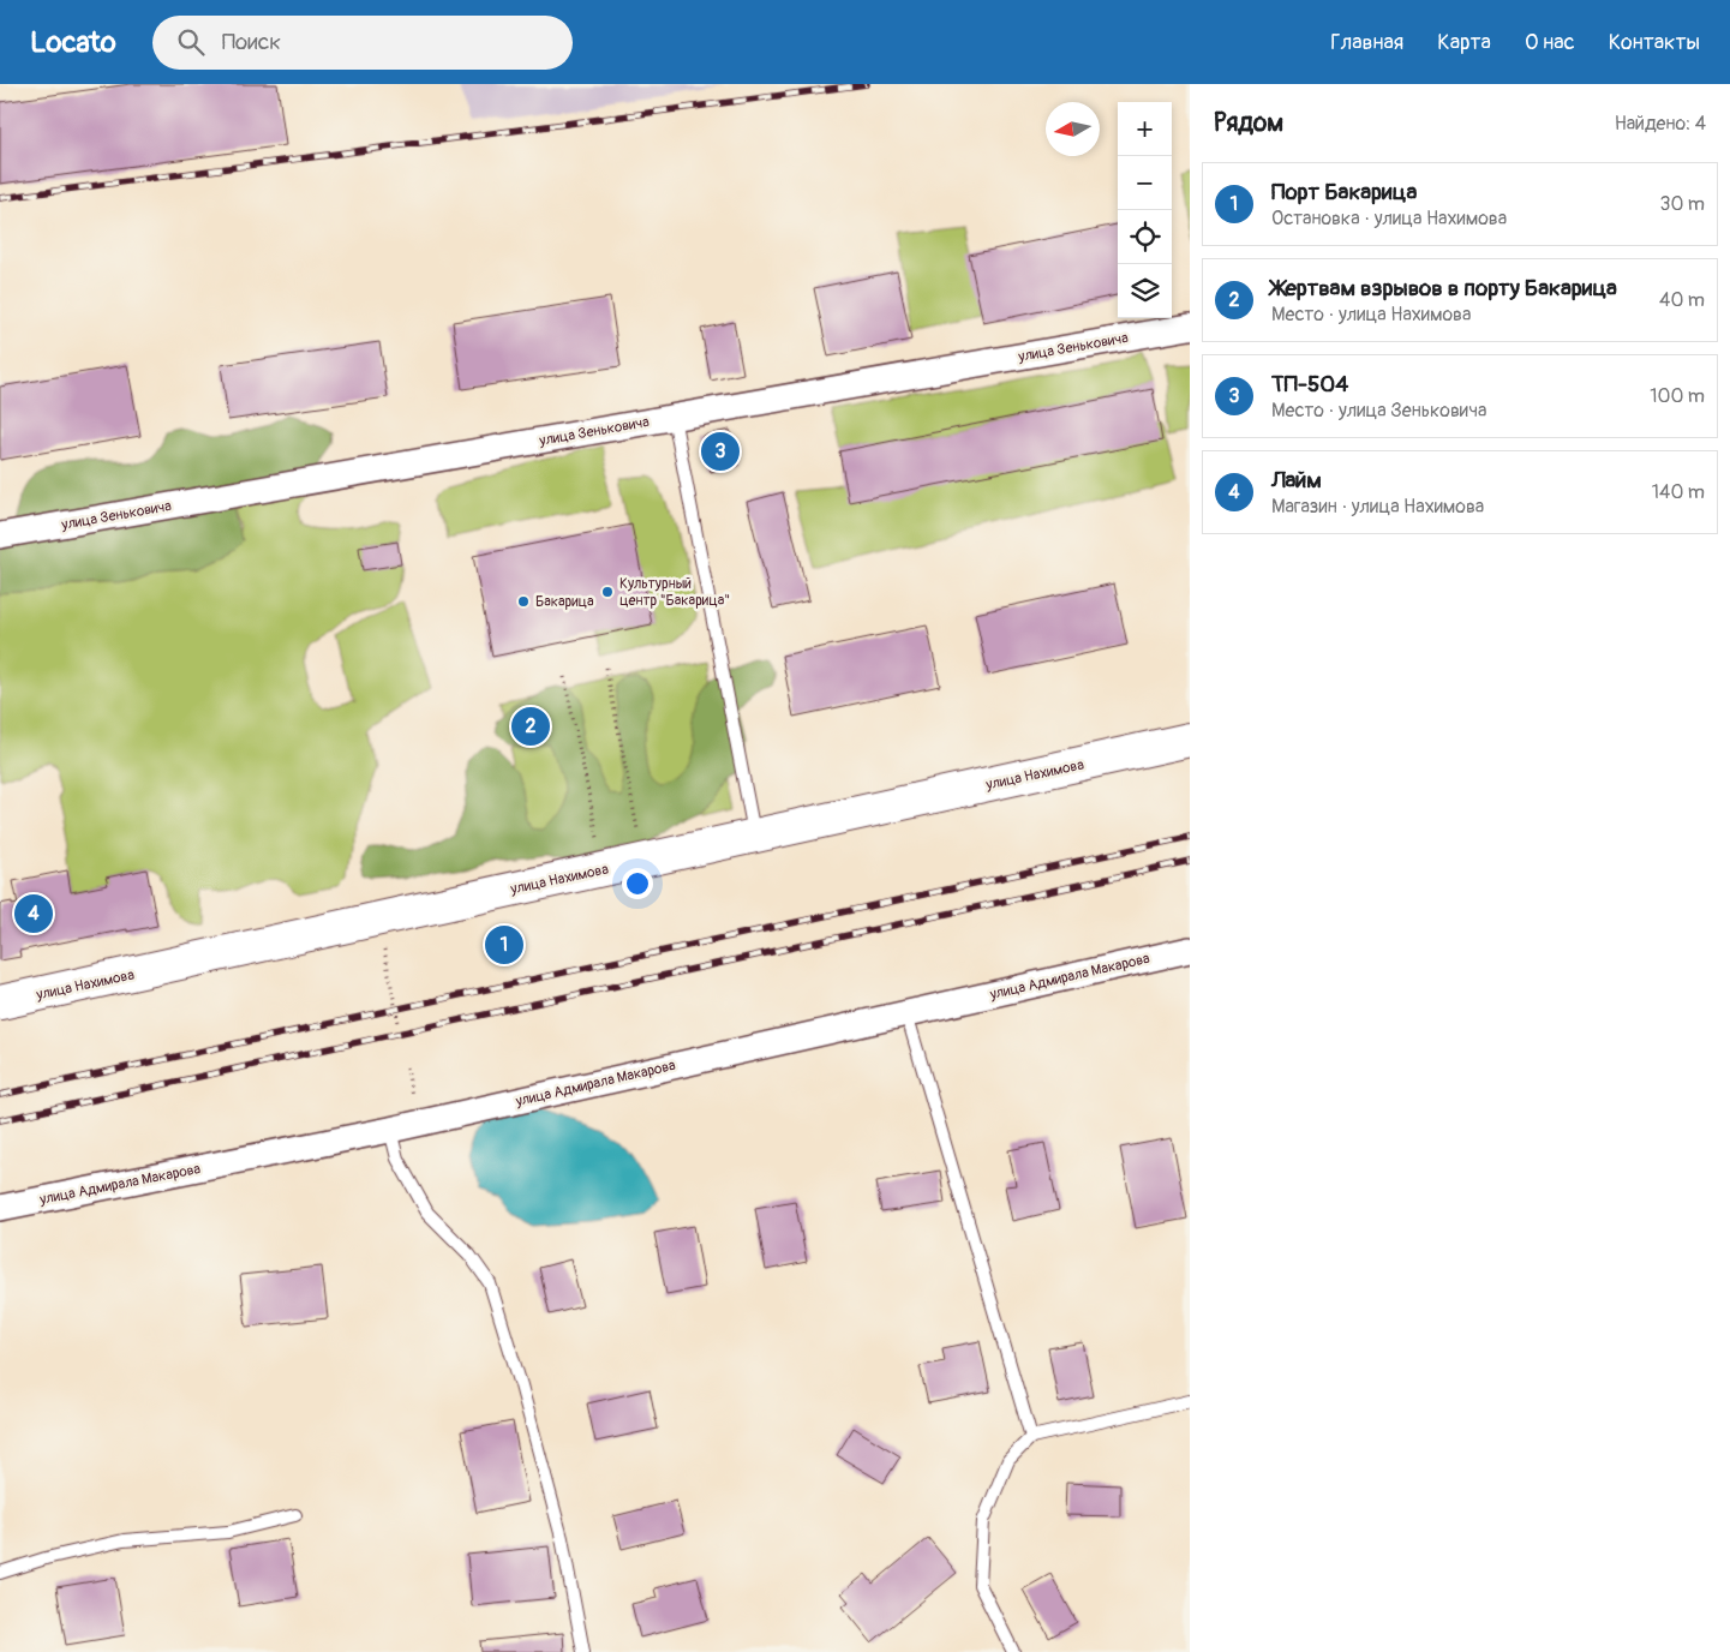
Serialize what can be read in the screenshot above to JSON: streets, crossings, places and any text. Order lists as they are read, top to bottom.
{
  "streets": {
    "main road": ["улица Нахимова"],
    "street": ["улица Зеньковича", "улица Адмирала Макарова"]
  },
  "places": ["Культурный центр \"Бакарица\"", "Бакарица"],
  "north": "left",
  "page": {
    "header": "Locato",
    "search": "Поиск",
    "nav": [
      "Главная",
      "Карта",
      "О нас",
      "Контакты"
    ],
    "heading": ["Рядом", "Найдено: 4"],
    "map_buttons": ["+", "−"],
    "list": [
      {
        "mark": "1",
        "name": "Порт Бакарица",
        "note": "Остановка · улица Нахимова",
        "value": "30 m"
      },
      {
        "mark": "2",
        "name": "Жертвам взрывов в порту Бакарица",
        "note": "Место · улица Нахимова",
        "value": "40 m"
      },
      {
        "mark": "3",
        "name": "ТП-504",
        "note": "Место · улица Зеньковича",
        "value": "100 m"
      },
      {
        "mark": "4",
        "name": "Лайм",
        "note": "Магазин · улица Нахимова",
        "value": "140 m"
      }
    ],
    "pins": [
      "3",
      "2",
      "4",
      "1"
    ]
  }
}
